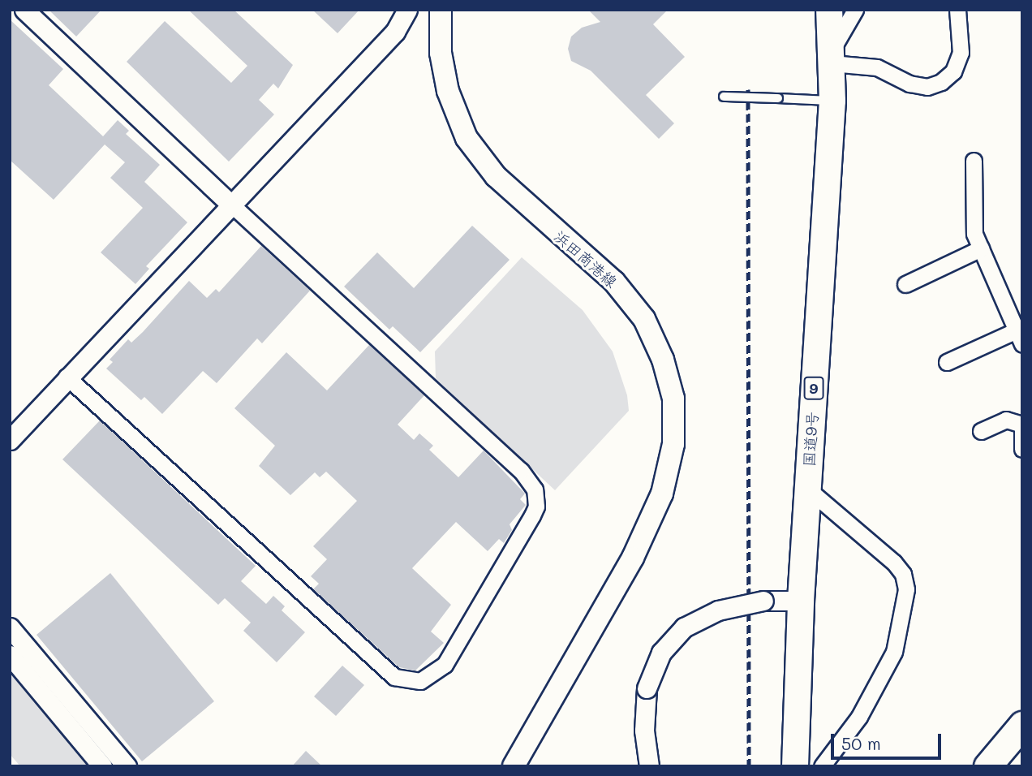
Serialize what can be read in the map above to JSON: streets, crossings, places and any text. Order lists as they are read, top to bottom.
{
  "streets": {
    "highway": ["9", "国道9号"],
    "main road": ["浜田商港線"]
  },
  "scale_bar": "50 m"
}
